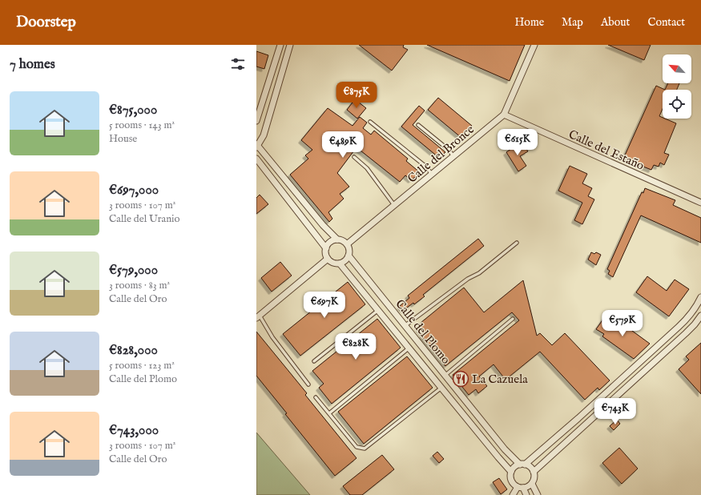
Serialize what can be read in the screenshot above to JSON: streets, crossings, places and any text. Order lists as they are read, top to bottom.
{
  "streets": {
    "street": ["Calle del Estaño", "Calle del Bronce", "Calle del Plomo"]
  },
  "crossings": [
    ["Calle del Estaño", "Calle del Bronce"],
    ["Calle del Bronce", "Calle del Plomo"]
  ],
  "places": {
    "restaurant": ["La Cazuela"]
  },
  "north": "top left",
  "page": {
    "header": "Doorstep",
    "nav": [
      "Home",
      "Map",
      "About",
      "Contact"
    ],
    "heading": "7 homes",
    "price": [
      "€875K",
      "€615K",
      "€489K",
      "€697K",
      "€579K",
      "€828K",
      "€743K"
    ],
    "list": [
      {
        "name": "€875,000",
        "note": "5 rooms · 143 m² · House"
      },
      {
        "name": "€697,000",
        "note": "3 rooms · 107 m² · Calle del Uranio"
      },
      {
        "name": "€579,000",
        "note": "3 rooms · 83 m² · Calle del Oro"
      },
      {
        "name": "€828,000",
        "note": "5 rooms · 123 m² · Calle del Plomo"
      },
      {
        "name": "€743,000",
        "note": "3 rooms · 107 m² · Calle del Oro"
      }
    ]
  }
}
